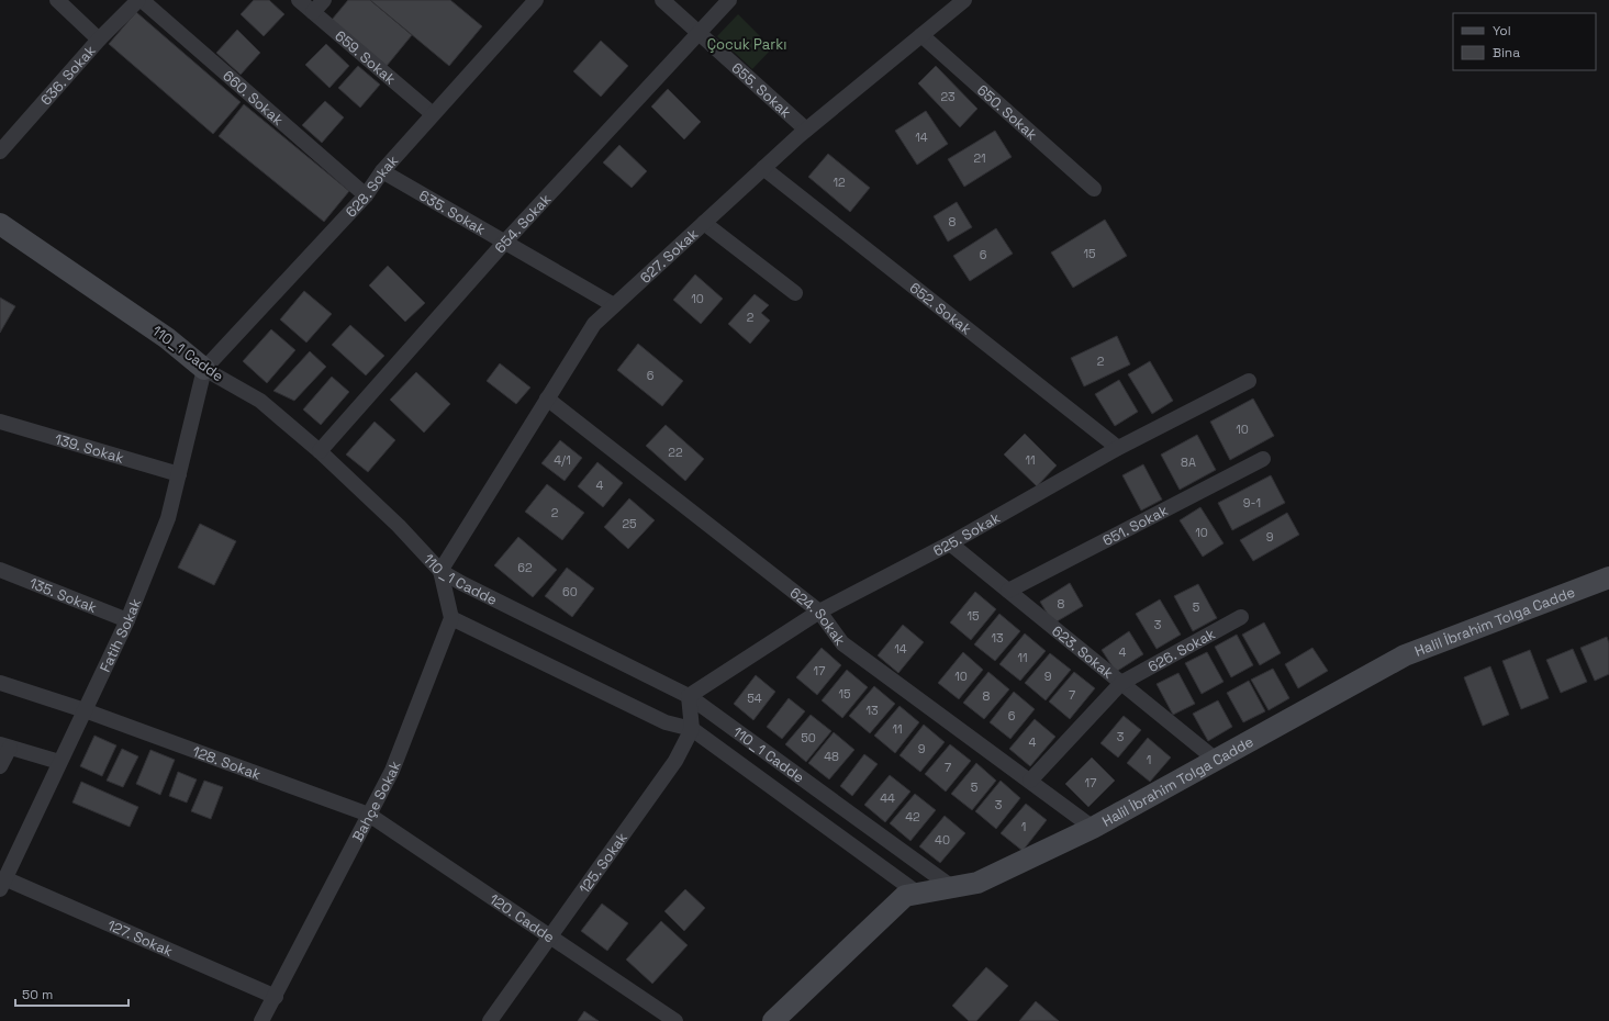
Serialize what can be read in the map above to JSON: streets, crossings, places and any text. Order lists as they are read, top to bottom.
{
  "streets": {
    "street": [
      "659. Sokak",
      "636. Sokak",
      "655. Sokak",
      "660. Sokak",
      "650. Sokak",
      "628. Sokak",
      "635. Sokak",
      "654. Sokak",
      "627. Sokak",
      "652. Sokak",
      "110_1 Cadde",
      "139. Sokak",
      "651. Sokak",
      "625. Sokak",
      "135. Sokak",
      "624. Sokak",
      "Halil İbrahim Tolga Cadde",
      "Fatih Sokak",
      "626. Sokak",
      "623. Sokak",
      "128. Sokak",
      "Bahçe Sokak",
      "125. Sokak",
      "120. Cadde",
      "127. Sokak"
    ]
  },
  "crossings": [
    ["659. Sokak", "628. Sokak"],
    ["655. Sokak", "654. Sokak"],
    ["655. Sokak", "627. Sokak"],
    ["660. Sokak", "628. Sokak"],
    ["650. Sokak", "627. Sokak"],
    ["628. Sokak", "635. Sokak"],
    ["628. Sokak", "110_1 Cadde"],
    ["628. Sokak", "Fatih Sokak"],
    ["635. Sokak", "654. Sokak"],
    ["635. Sokak", "627. Sokak"],
    ["654. Sokak", "110_1 Cadde"],
    ["627. Sokak", "652. Sokak"],
    ["627. Sokak", "110_1 Cadde"],
    ["627. Sokak", "624. Sokak"],
    ["652. Sokak", "625. Sokak"],
    ["110_1 Cadde", "625. Sokak"],
    ["110_1 Cadde", "Halil İbrahim Tolga Cadde"],
    ["110_1 Cadde", "Fatih Sokak"],
    ["110_1 Cadde", "Bahçe Sokak"],
    ["110_1 Cadde", "125. Sokak"],
    ["139. Sokak", "Fatih Sokak"],
    ["651. Sokak", "623. Sokak"],
    ["625. Sokak", "624. Sokak"],
    ["625. Sokak", "623. Sokak"],
    ["135. Sokak", "Fatih Sokak"],
    ["624. Sokak", "Halil İbrahim Tolga Cadde"],
    ["624. Sokak", "626. Sokak"],
    ["Halil İbrahim Tolga Cadde", "623. Sokak"],
    ["Fatih Sokak", "128. Sokak"],
    ["Fatih Sokak", "127. Sokak"],
    ["626. Sokak", "623. Sokak"],
    ["128. Sokak", "Bahçe Sokak"],
    ["128. Sokak", "120. Cadde"],
    ["Bahçe Sokak", "120. Cadde"],
    ["Bahçe Sokak", "127. Sokak"],
    ["125. Sokak", "120. Cadde"]
  ],
  "parks": ["Çocuk Parkı"],
  "house_numbers": [
    "23",
    "14",
    "21",
    "12",
    "8",
    "15",
    "6",
    "10",
    "2",
    "2",
    "6",
    "10",
    "22",
    "4/1",
    "11",
    "8A",
    "4",
    "9-1",
    "2",
    "25",
    "10",
    "9",
    "62",
    "60",
    "8",
    "5",
    "15",
    "3",
    "13",
    "14",
    "4",
    "11",
    "17",
    "10",
    "9",
    "15",
    "7",
    "8",
    "54",
    "13",
    "6",
    "11",
    "3",
    "50",
    "4",
    "9",
    "48",
    "1",
    "7",
    "17",
    "5",
    "44",
    "3",
    "42",
    "1",
    "40"
  ],
  "legend": ["Yol", "Bina"],
  "scale_bar": "50 m"
}
